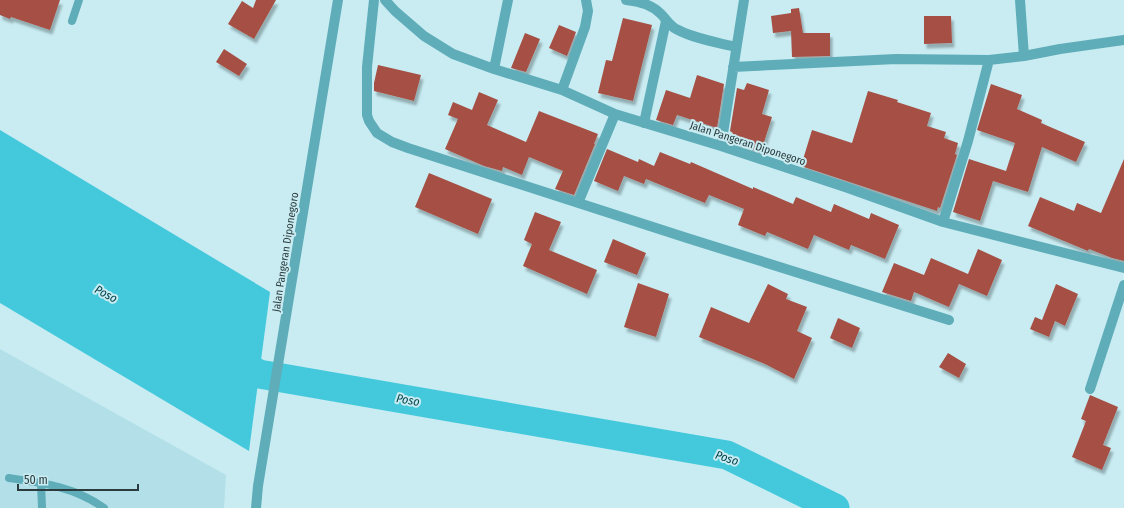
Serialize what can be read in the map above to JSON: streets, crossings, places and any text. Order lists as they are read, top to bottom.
{
  "streets": {
    "street": ["Jalan Pangeran Diponegoro"]
  },
  "water": ["Poso"],
  "scale_bar": "50 m"
}
